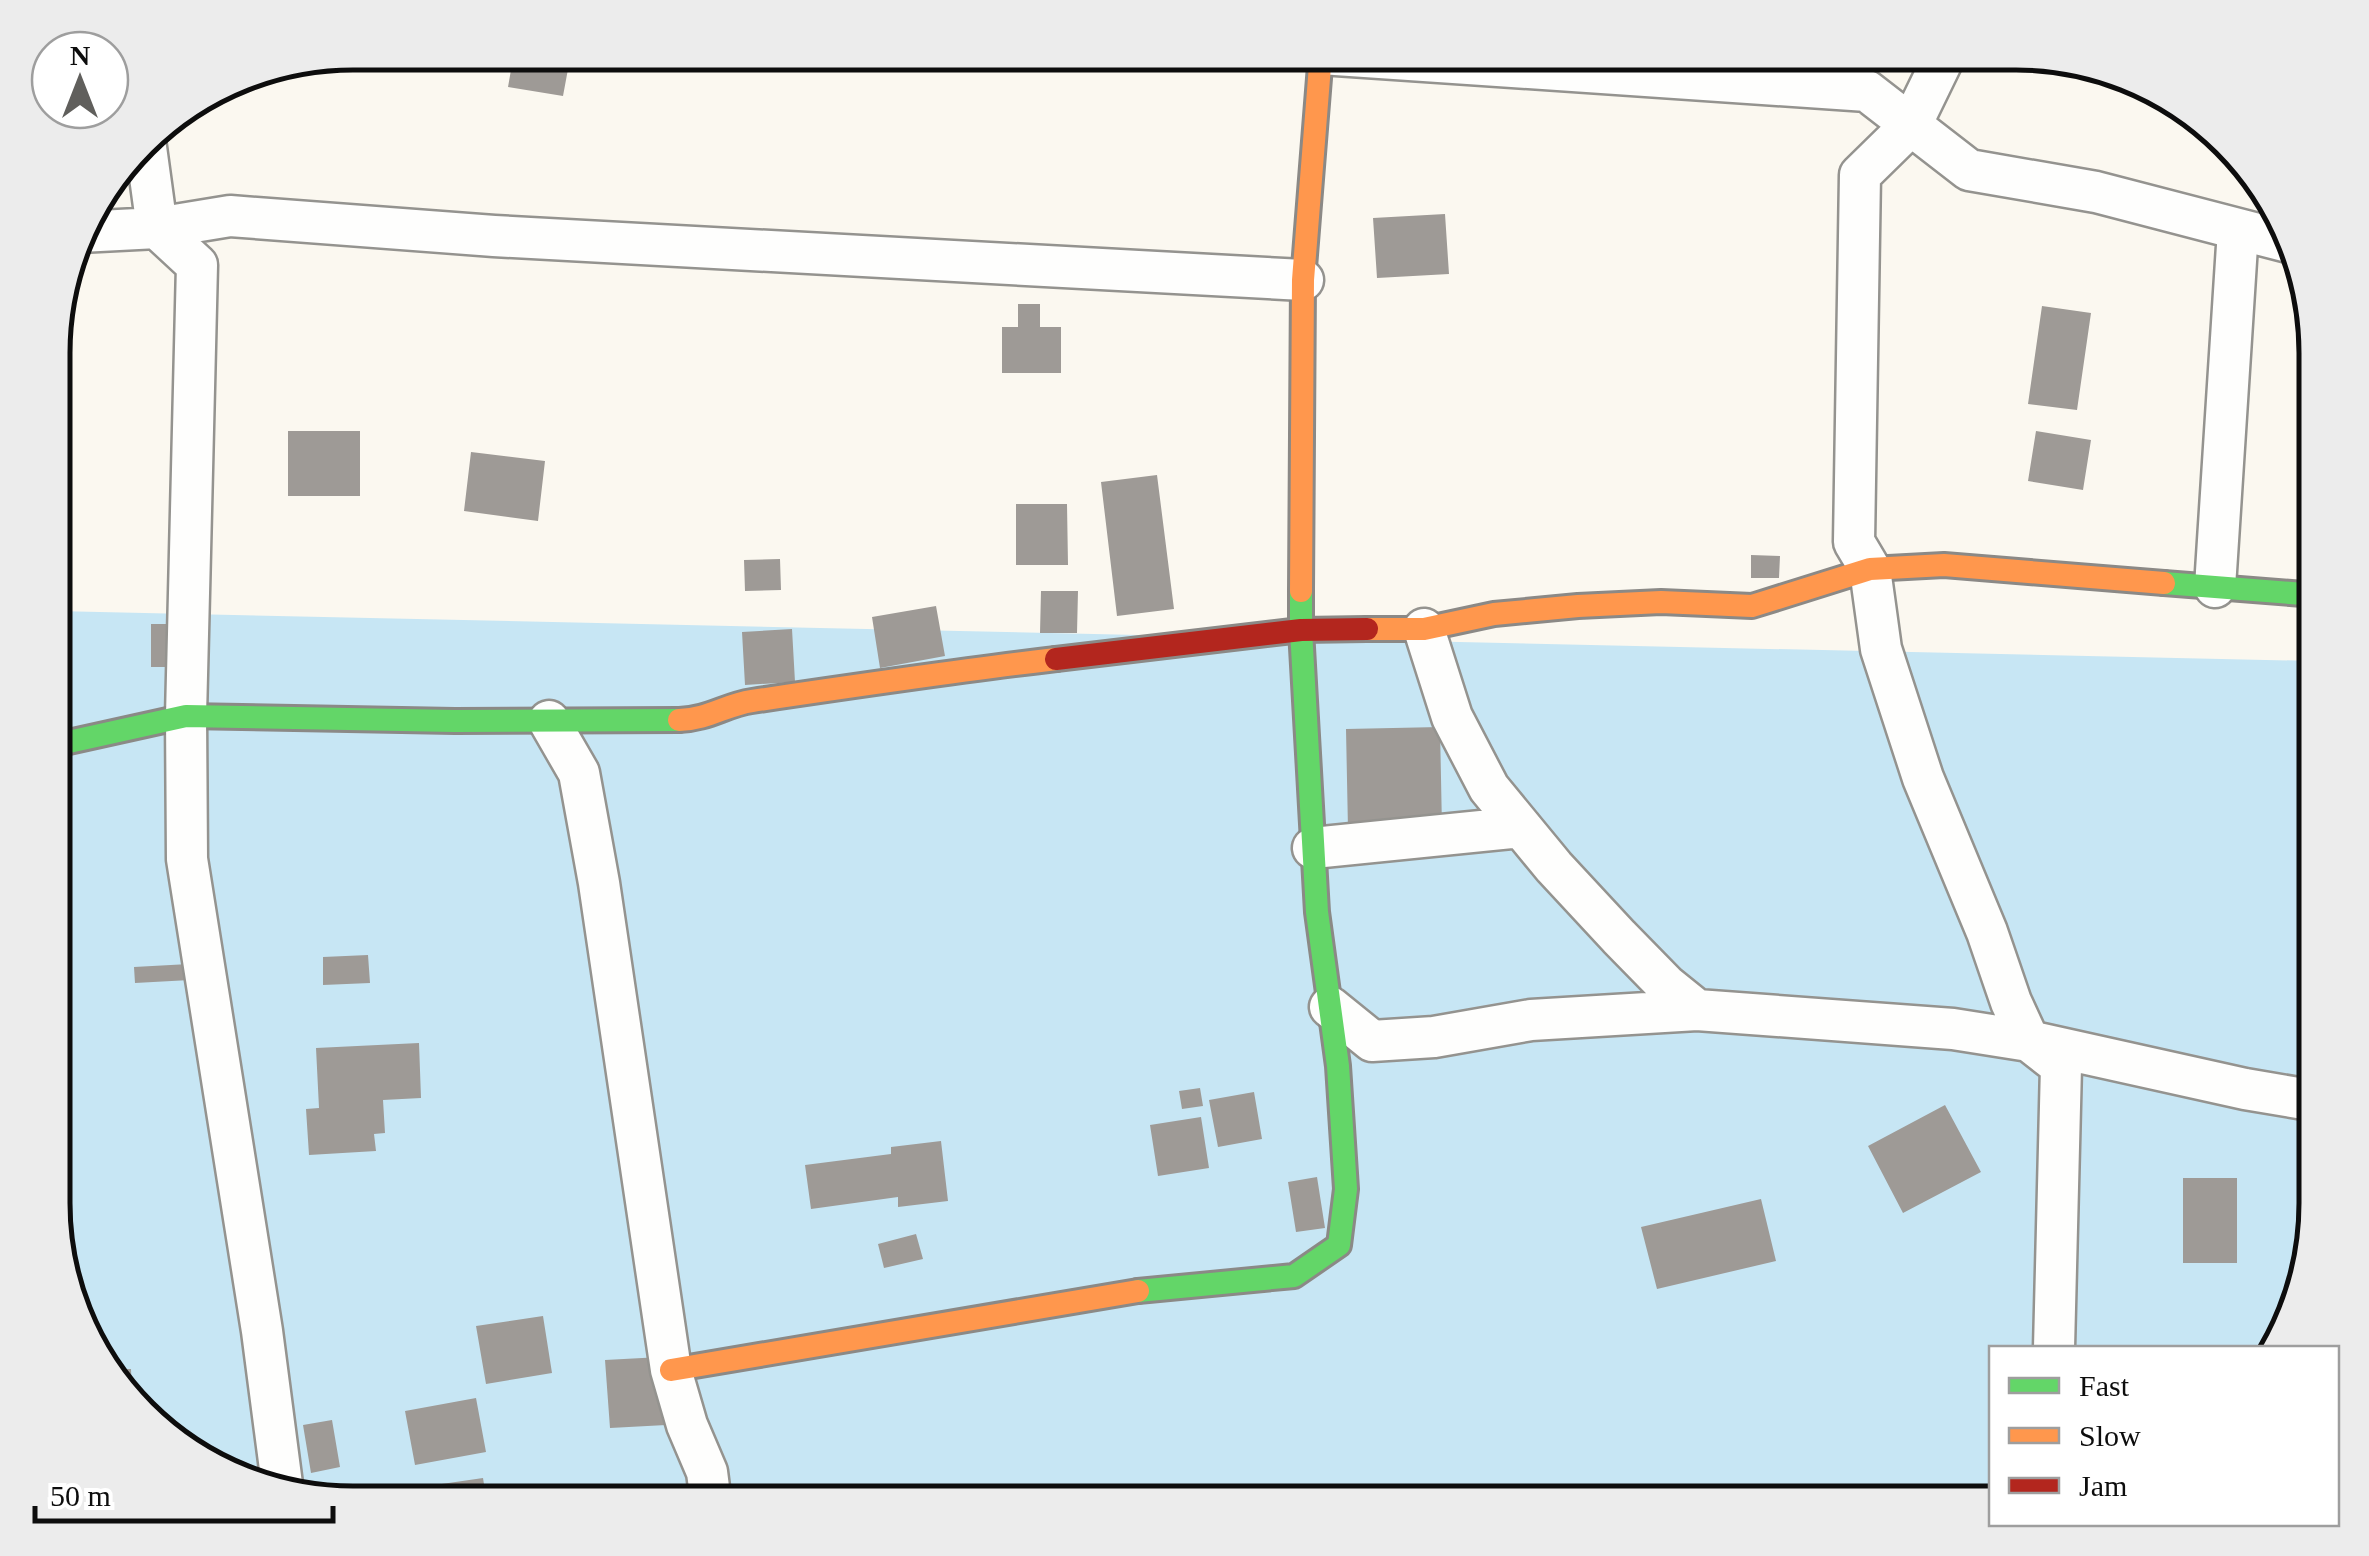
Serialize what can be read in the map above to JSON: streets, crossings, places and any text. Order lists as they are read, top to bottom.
{
  "legend": ["Fast", "Slow", "Jam"],
  "scale_bar": "50 m",
  "north": "top"
}
